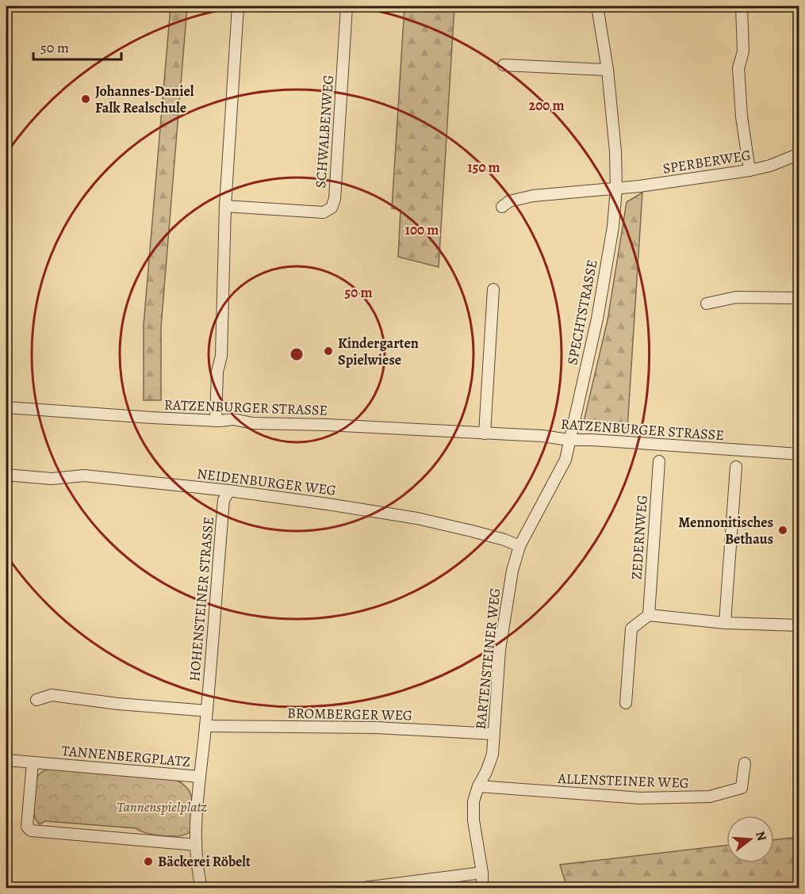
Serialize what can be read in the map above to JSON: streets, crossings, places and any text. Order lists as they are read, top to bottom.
{
  "streets": {
    "street": [
      "SCHWALBENWEG",
      "SPERBERWEG",
      "SPECHTSTRASSE",
      "RATZENBURGER STRASSE",
      "NEIDENBURGER WEG",
      "ZEDERNWEG",
      "HOHENSTEINER STRASSE",
      "BARTENSTEINER WEG",
      "BROMBERGER WEG",
      "TANNENBERGPLATZ",
      "ALLENSTEINER WEG"
    ]
  },
  "crossings": [
    ["SPERBERWEG", "SPECHTSTRASSE"],
    ["SPECHTSTRASSE", "RATZENBURGER STRASSE"],
    ["SPECHTSTRASSE", "BARTENSTEINER WEG"],
    ["RATZENBURGER STRASSE", "BARTENSTEINER WEG"],
    ["NEIDENBURGER WEG", "HOHENSTEINER STRASSE"],
    ["NEIDENBURGER WEG", "BARTENSTEINER WEG"],
    ["HOHENSTEINER STRASSE", "BROMBERGER WEG"],
    ["HOHENSTEINER STRASSE", "TANNENBERGPLATZ"],
    ["BARTENSTEINER WEG", "BROMBERGER WEG"],
    ["BARTENSTEINER WEG", "ALLENSTEINER WEG"]
  ],
  "parks": ["Tannenspielplatz"],
  "places": [
    "Johannes-Daniel Falk Realschule",
    "Kindergarten Spielwiese",
    "Mennonitisches Bethaus",
    "Bäckerei Röbelt"
  ],
  "scale_bar": "50 m",
  "north": "right",
  "rings": [
    "200 m",
    "150 m",
    "100 m",
    "50 m"
  ]
}
